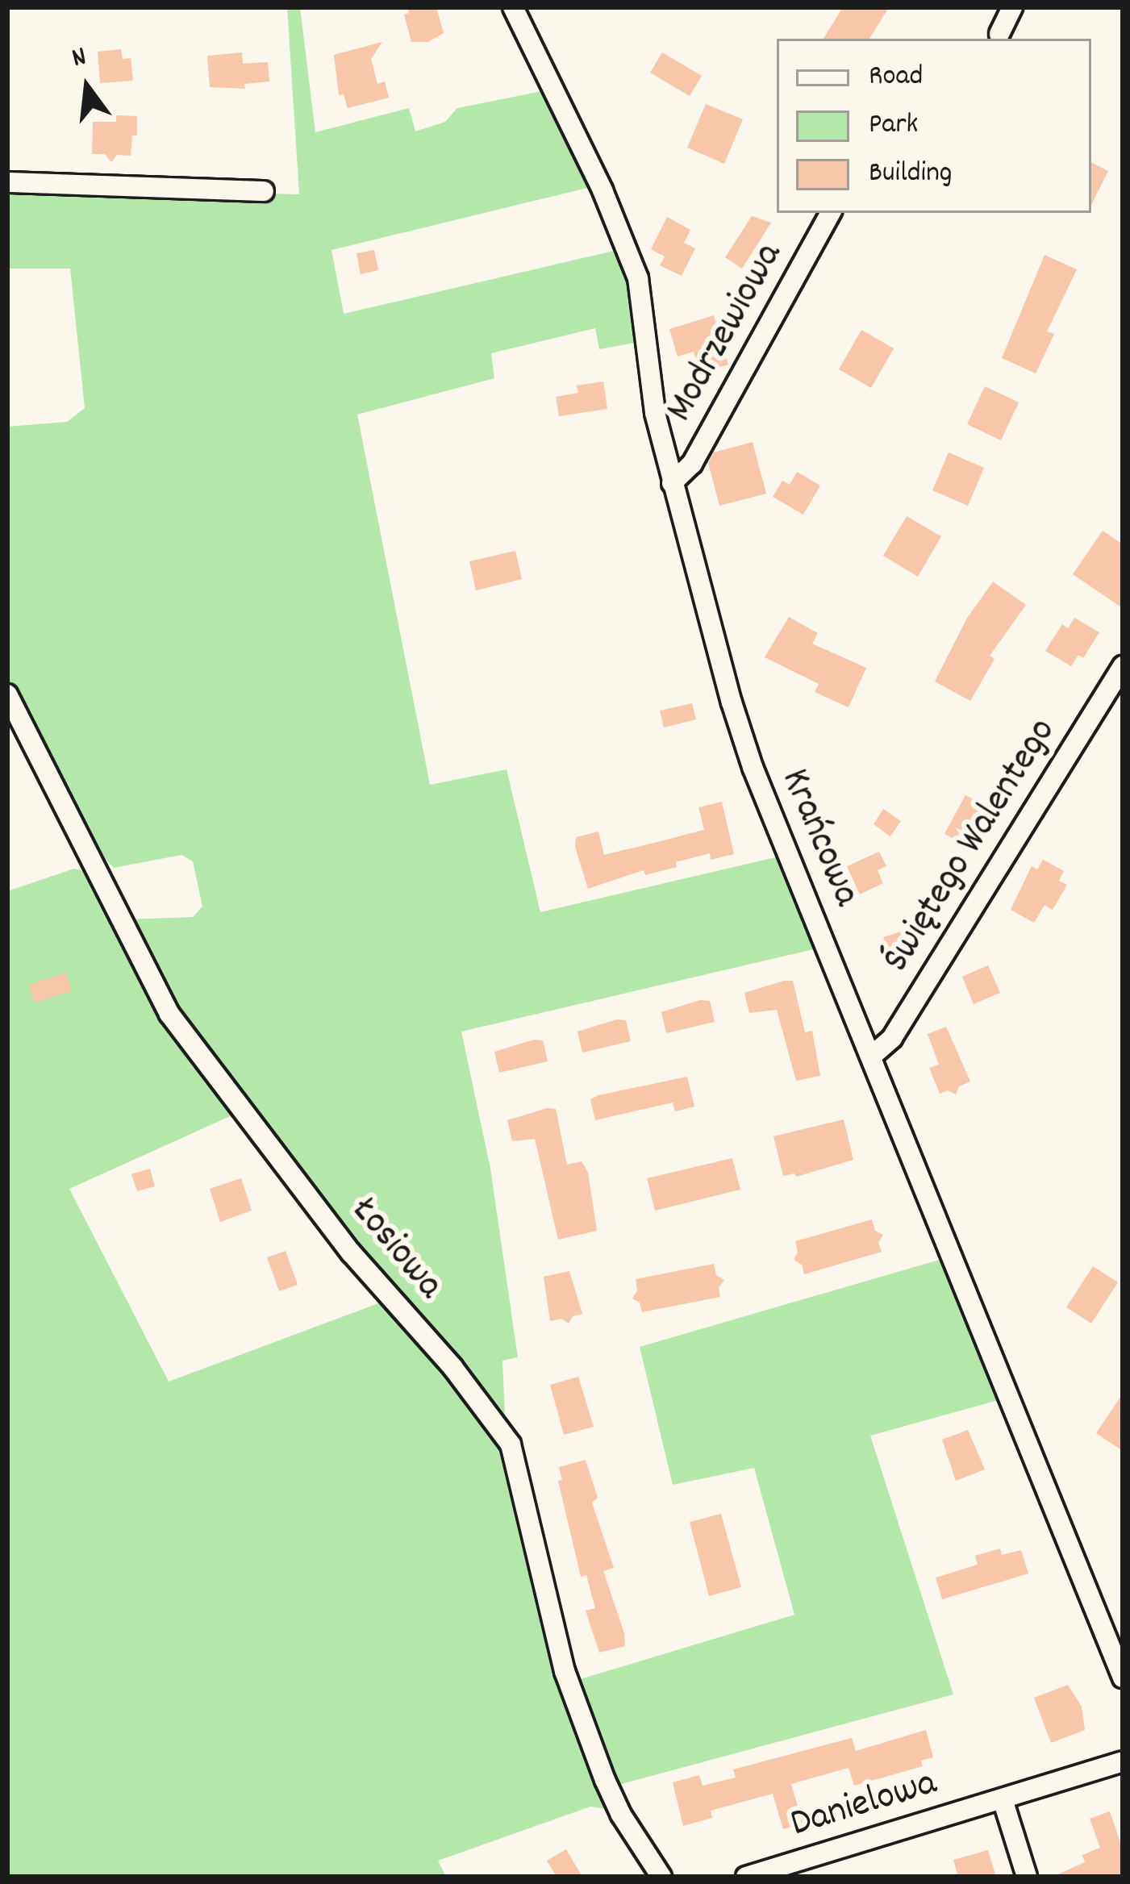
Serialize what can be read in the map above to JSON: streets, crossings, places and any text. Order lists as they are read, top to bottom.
{
  "streets": {
    "street": [
      "Modrzewiowa",
      "Krańcowa",
      "Świętego Walentego",
      "Łosiowa",
      "Danielowa"
    ]
  },
  "crossings": [
    ["Modrzewiowa", "Krańcowa"],
    ["Krańcowa", "Świętego Walentego"]
  ],
  "legend": ["Road", "Park", "Building"],
  "north": "top"
}
